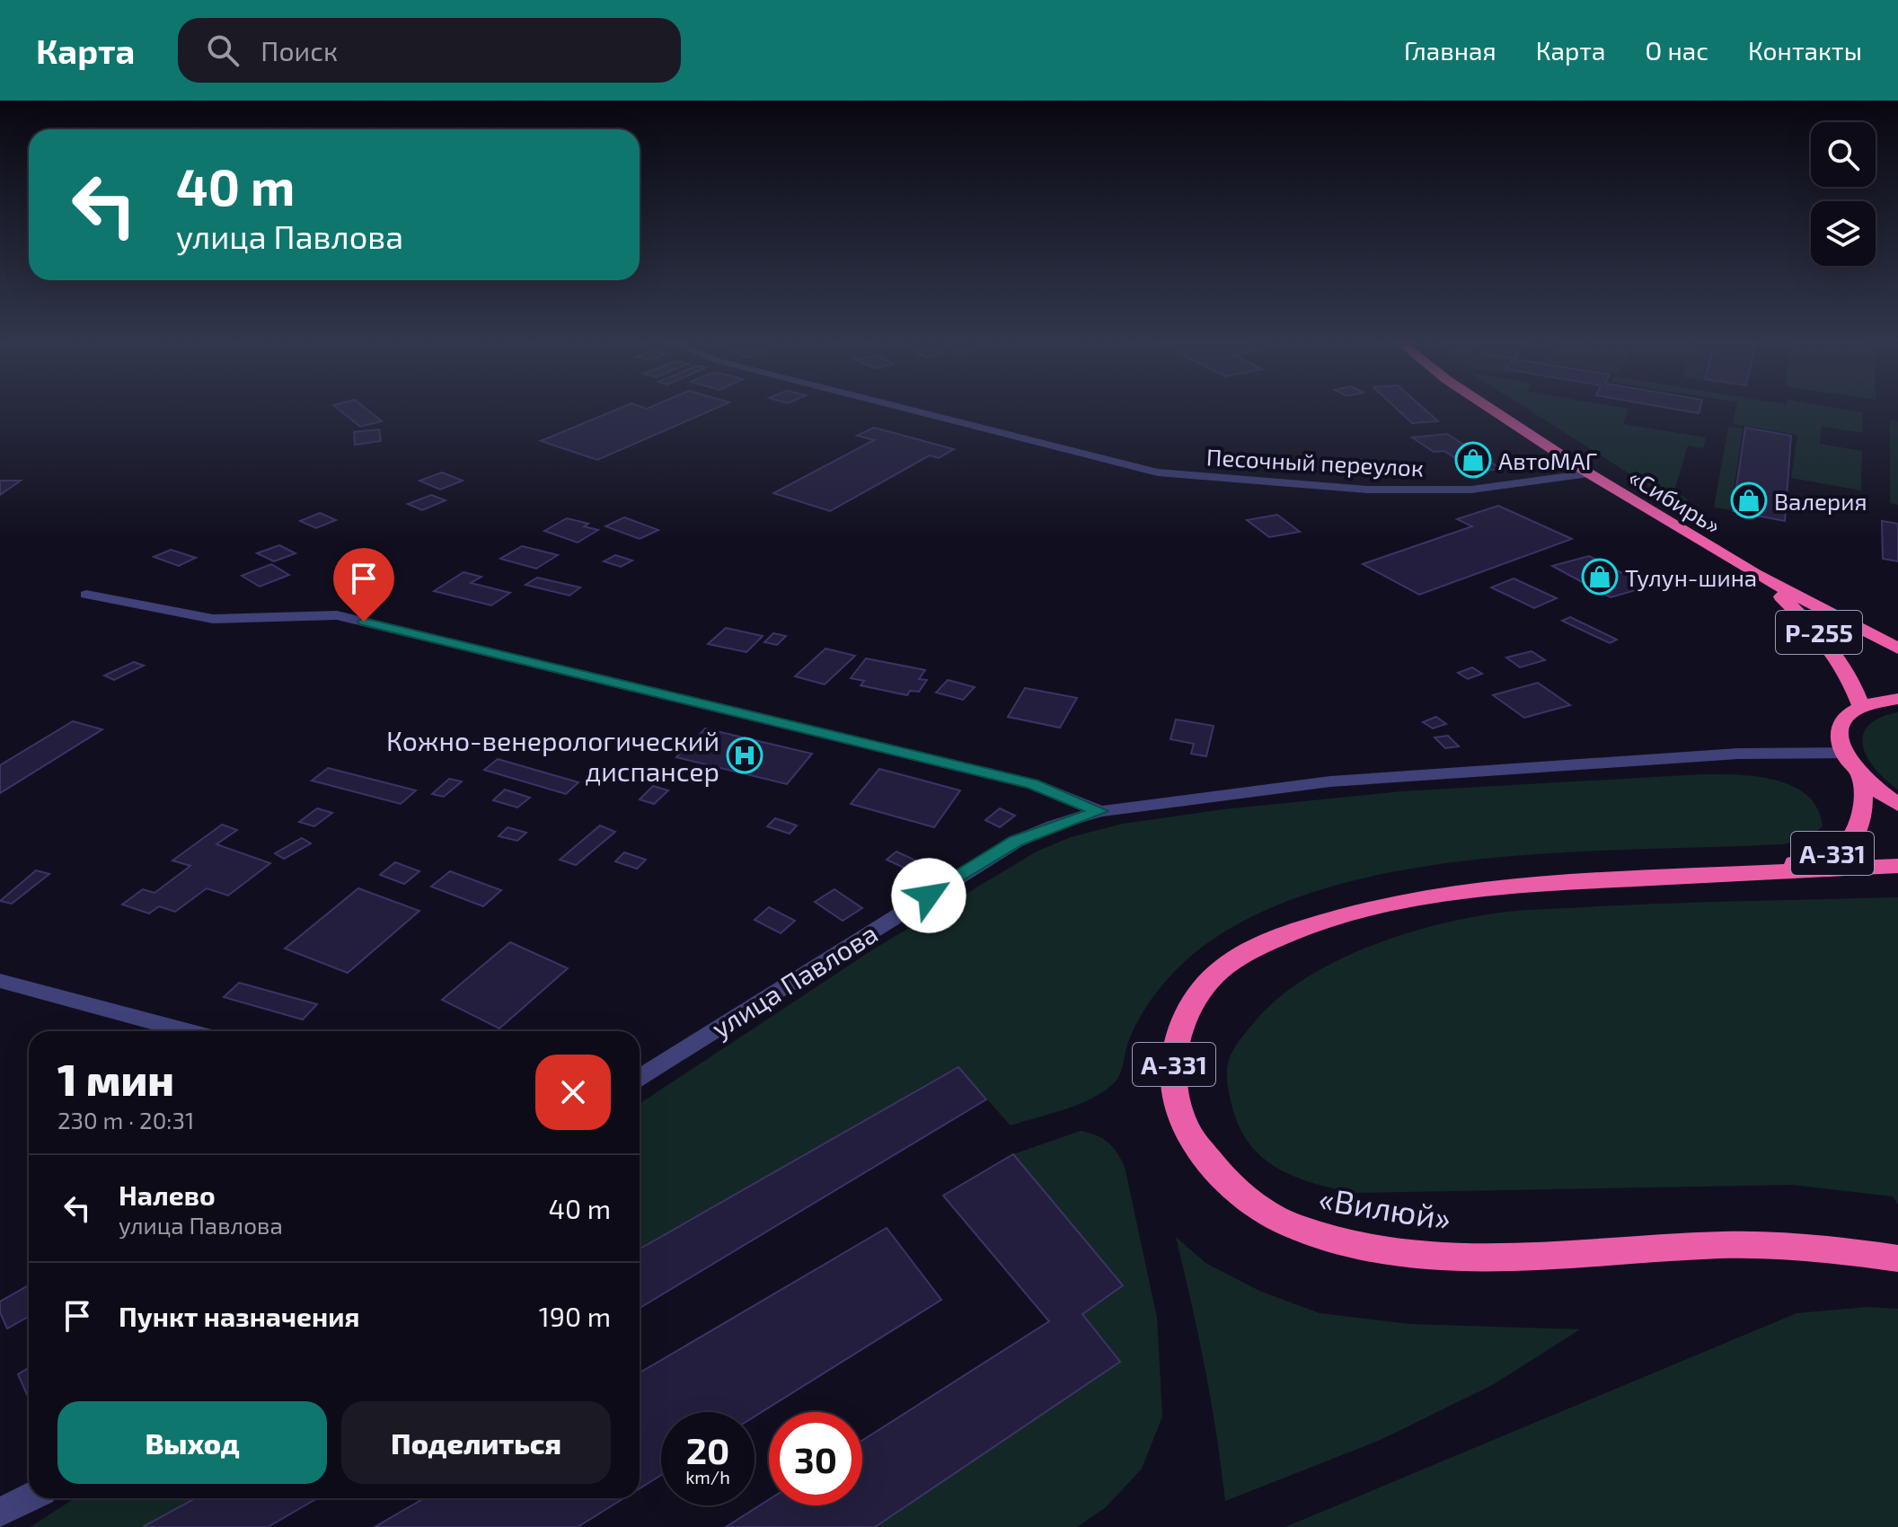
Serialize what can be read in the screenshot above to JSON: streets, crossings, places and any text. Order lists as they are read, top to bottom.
{
  "streets": {
    "highway": [
      "«Сибирь»",
      "Р-255",
      "А-331",
      "«Вилюй»"
    ],
    "street": ["Песочный переулок", "улица Павлова"]
  },
  "crossings": [
    ["Песочный переулок", "«Сибирь»"],
    ["«Сибирь»", "Р-255"],
    ["А-331", "«Вилюй»"]
  ],
  "places": {
    "shop": ["АвтоМАГ", "Валерия", "Тулун-шина"],
    "hospital": ["Кожно-венерологический диспансер"]
  },
  "page": {
    "header": "Карта",
    "search": "Поиск",
    "nav": [
      "Главная",
      "Карта",
      "О нас",
      "Контакты"
    ],
    "turn": ["40 m", "улица Павлова"],
    "heading": ["1 мин", "230 m · 20:31"],
    "list": [
      {
        "name": "Налево",
        "note": "улица Павлова",
        "value": "40 m"
      },
      {
        "name": "Пункт назначения",
        "value": "190 m"
      }
    ],
    "buttons": ["Выход", "Поделиться"],
    "speed": "20 km/h",
    "limit": "30"
  }
}
